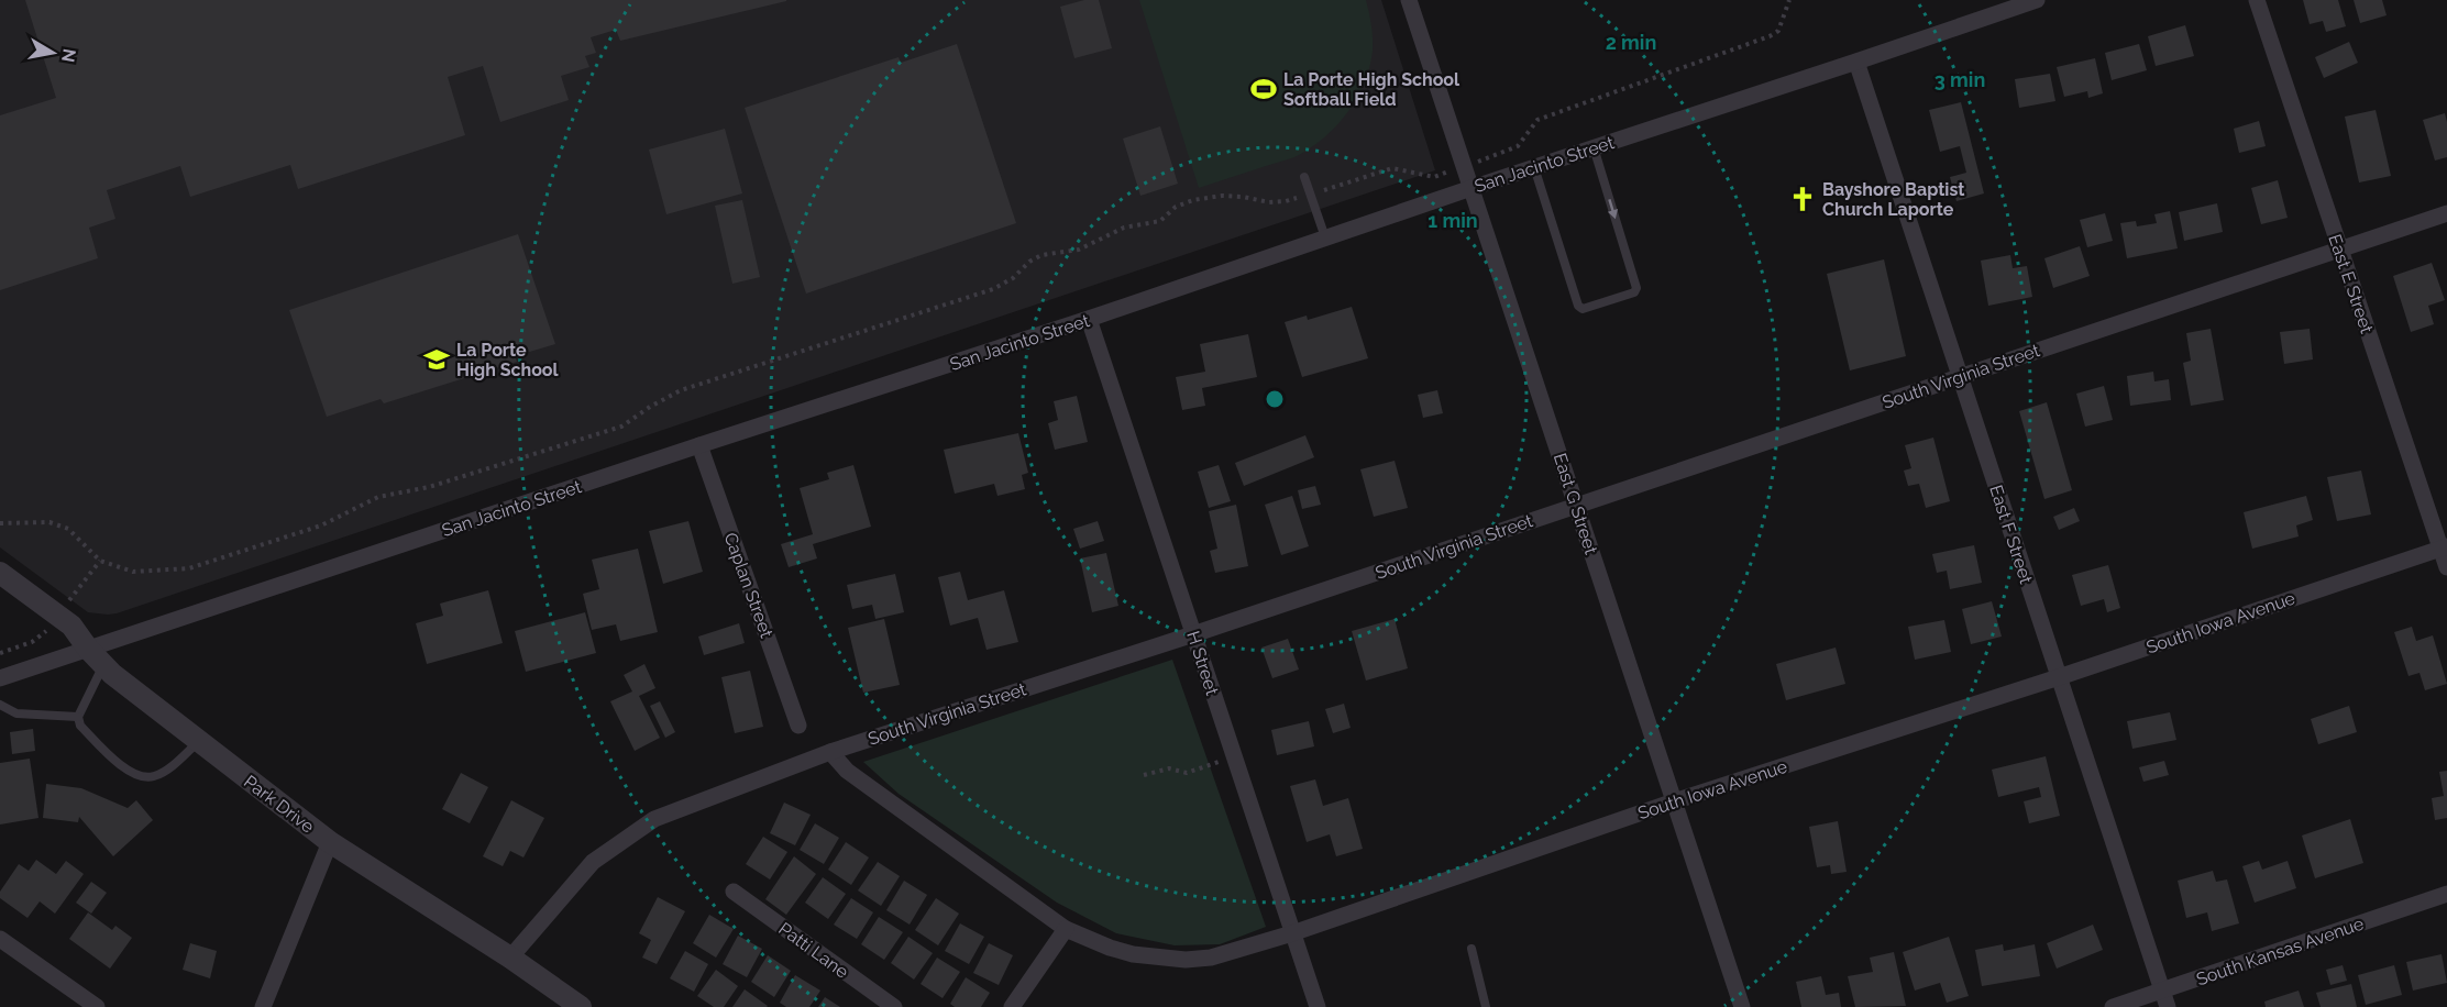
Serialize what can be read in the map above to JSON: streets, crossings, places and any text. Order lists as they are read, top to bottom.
{
  "streets": {
    "street": [
      "San Jacinto Street",
      "East E Street",
      "South Virginia Street",
      "East G Street",
      "East F Street",
      "Caplan Street",
      "South Iowa Avenue",
      "H Street",
      "Park Drive",
      "Patti Lane",
      "South Kansas Avenue"
    ]
  },
  "crossings": [
    ["San Jacinto Street", "East G Street"],
    ["San Jacinto Street", "East F Street"],
    ["San Jacinto Street", "Caplan Street"],
    ["San Jacinto Street", "H Street"],
    ["San Jacinto Street", "Park Drive"],
    ["East E Street", "South Virginia Street"],
    ["East E Street", "South Iowa Avenue"],
    ["South Virginia Street", "East G Street"],
    ["South Virginia Street", "East F Street"],
    ["South Virginia Street", "H Street"],
    ["South Virginia Street", "Park Drive"],
    ["East G Street", "South Iowa Avenue"],
    ["East F Street", "South Iowa Avenue"],
    ["East F Street", "South Kansas Avenue"],
    ["South Iowa Avenue", "H Street"]
  ],
  "places": {
    "sports": ["La Porte High School Softball Field"],
    "church": ["Bayshore Baptist Church Laporte"],
    "school or university": ["La Porte High School"]
  },
  "north": "right",
  "rings": ["2 min", "3 min", "1 min"]
}
